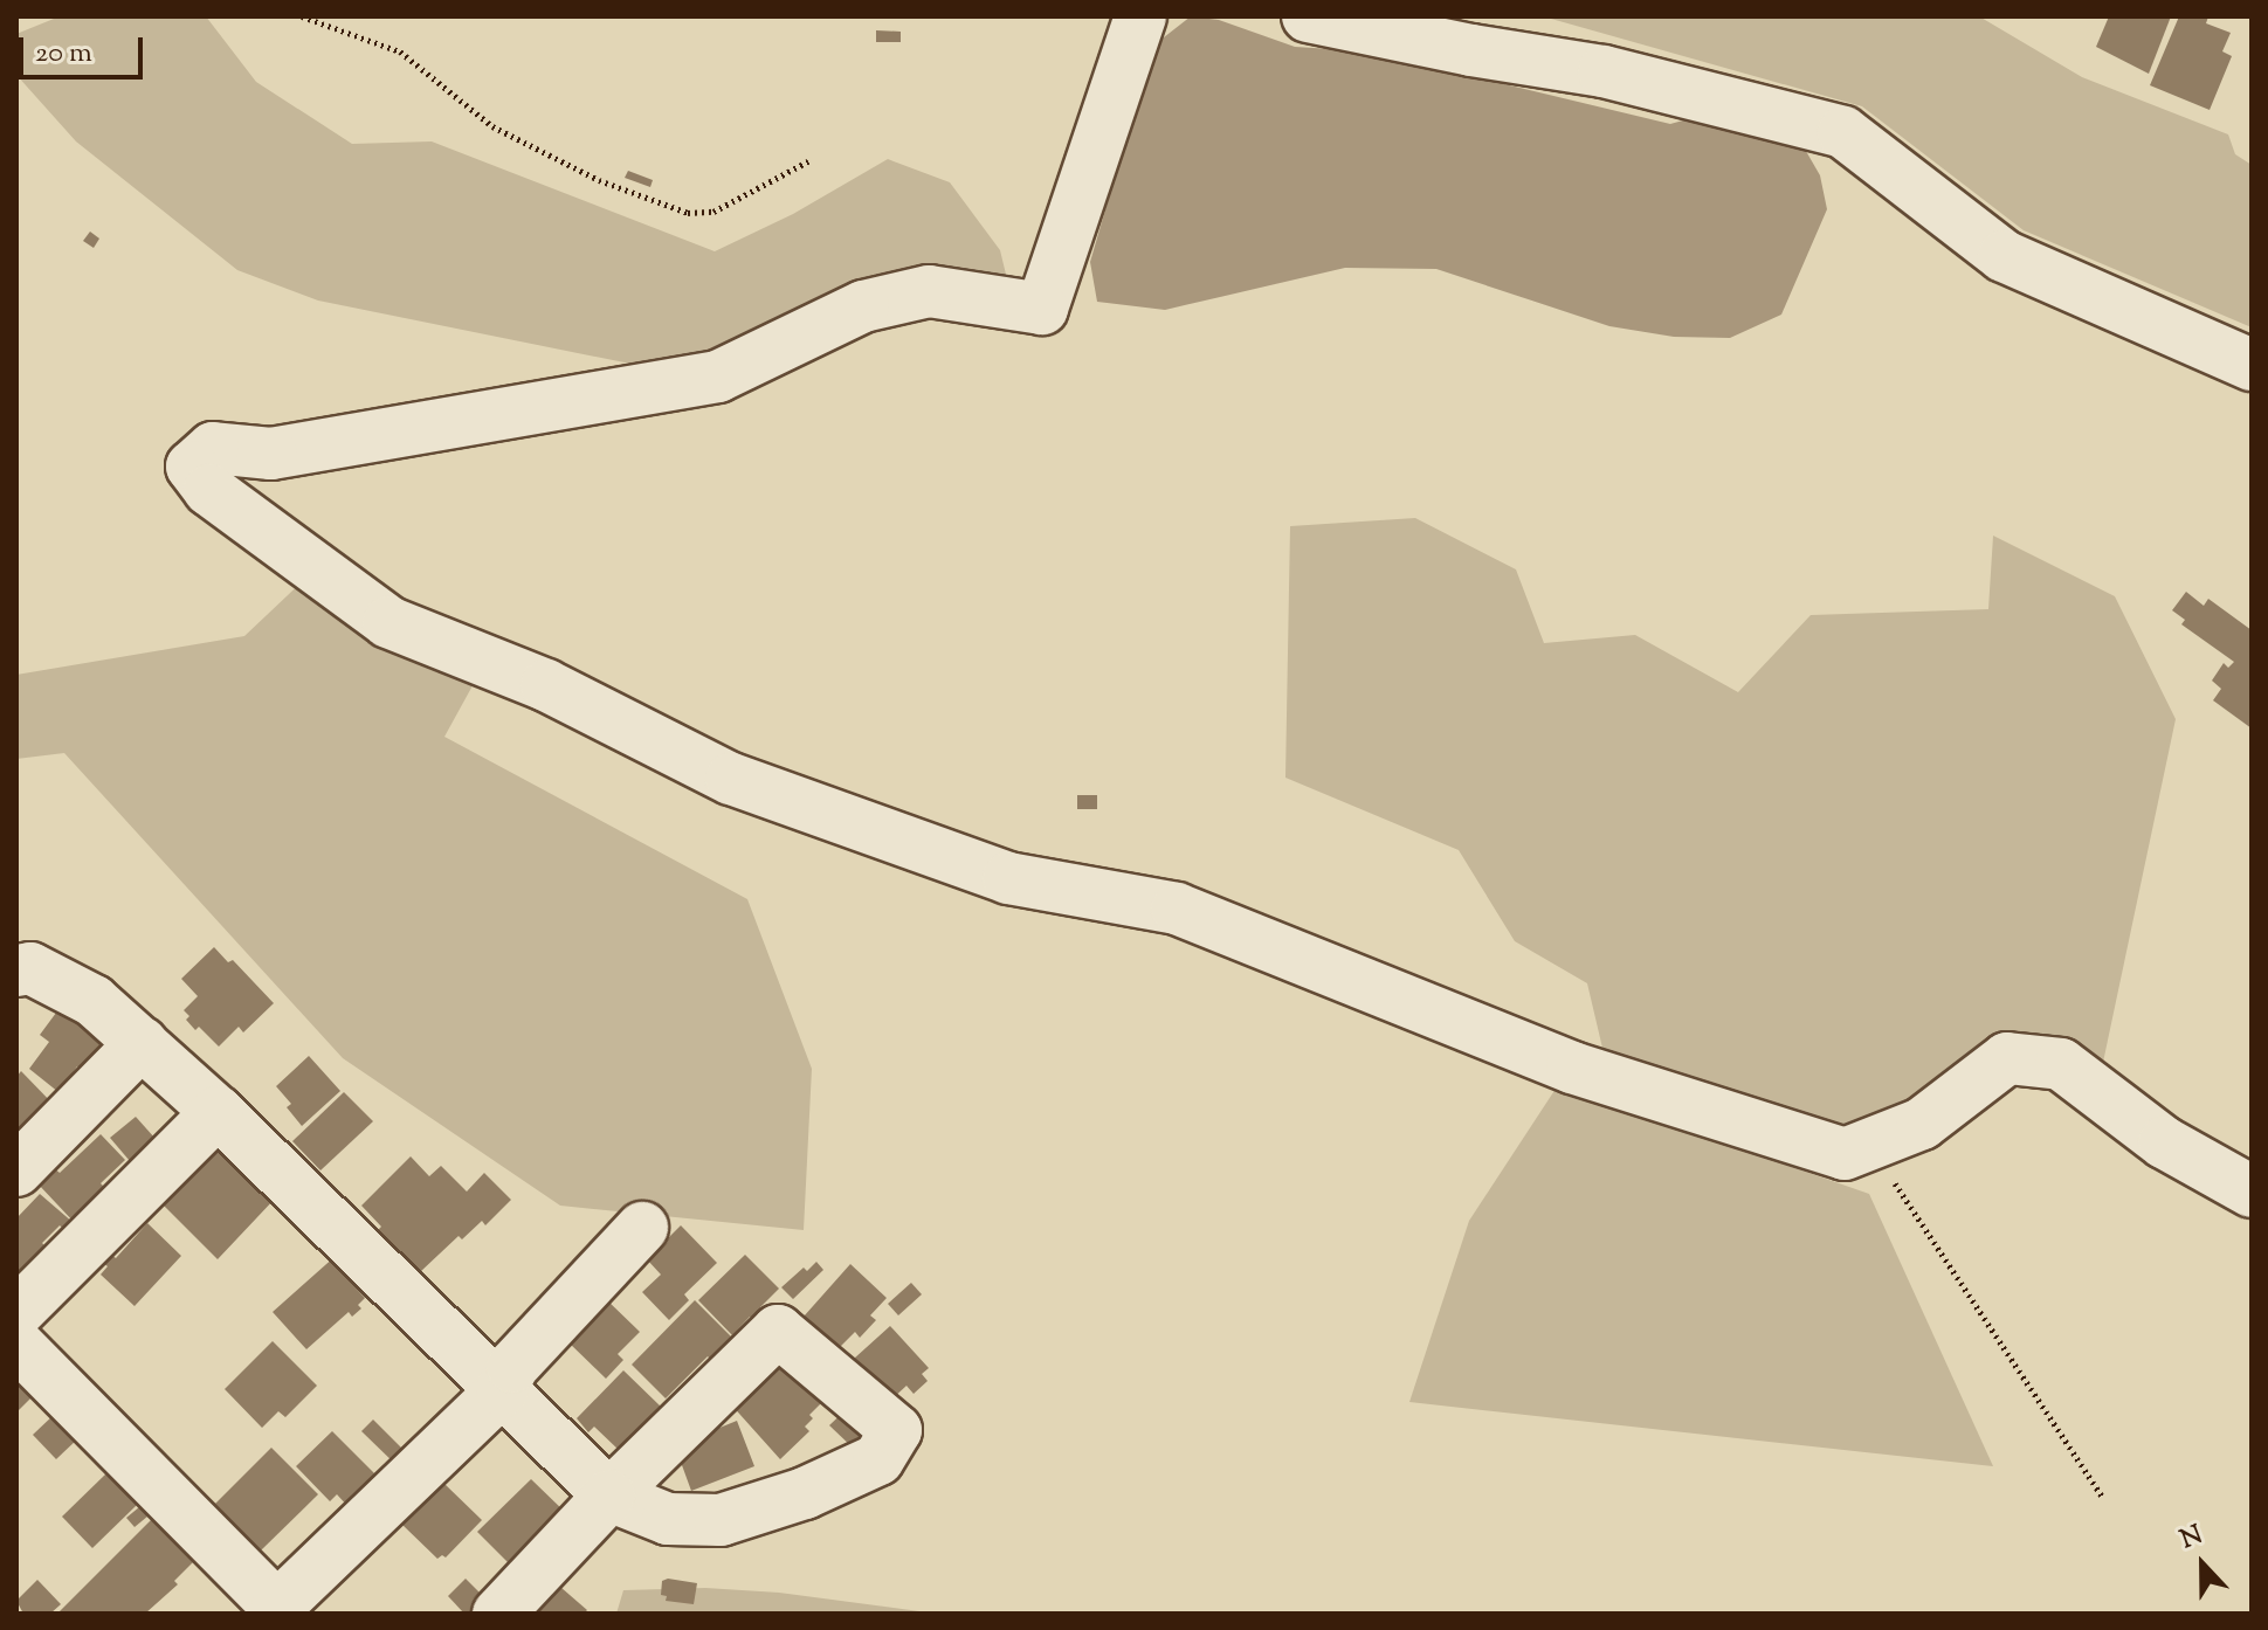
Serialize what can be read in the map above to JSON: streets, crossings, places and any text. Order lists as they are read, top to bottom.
{
  "scale_bar": "20 m",
  "north": "top"
}
